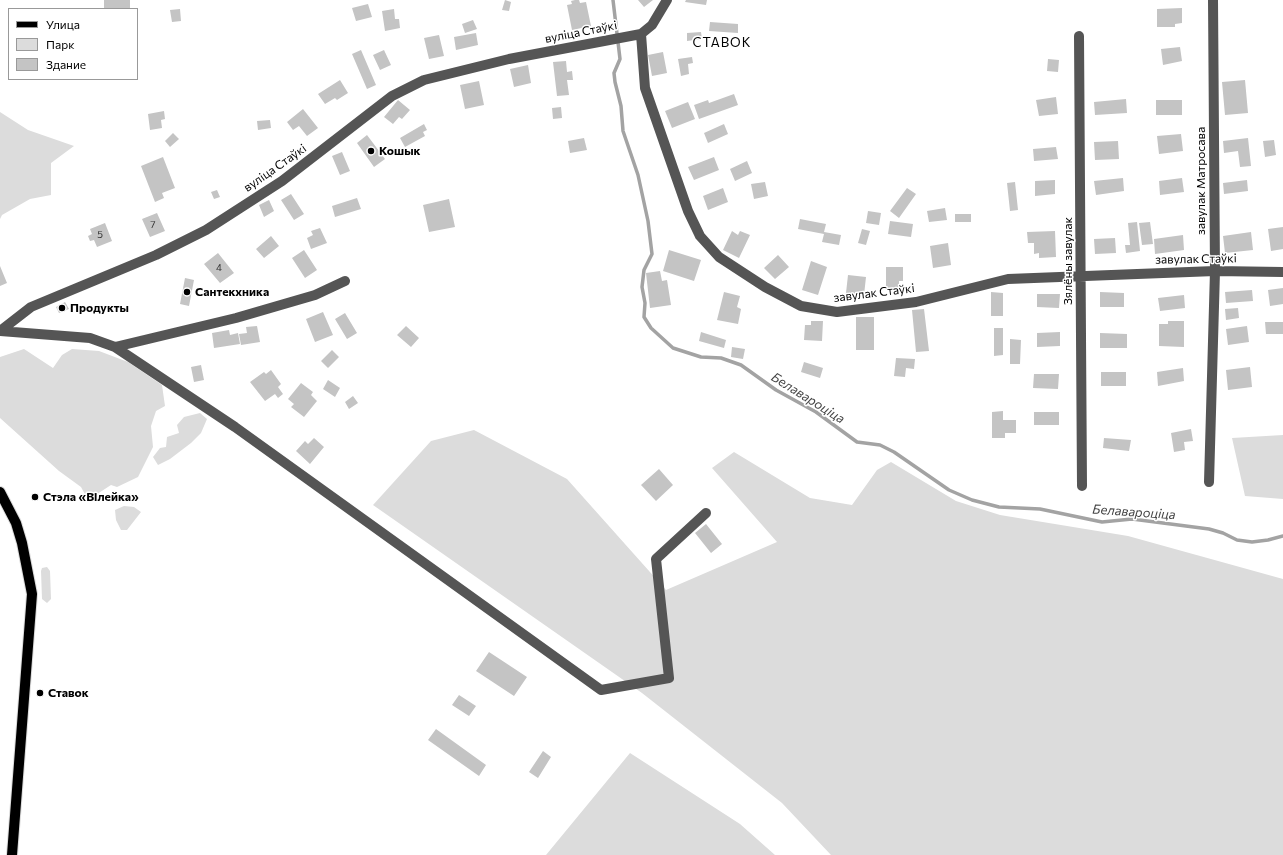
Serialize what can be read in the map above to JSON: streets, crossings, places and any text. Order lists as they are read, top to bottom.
{
  "streets": {
    "street": [
      "вуліца Стаўкі",
      "завулак Матросава",
      "завулак Стаўкі",
      "Зялёны завулак"
    ]
  },
  "crossings": [
    ["вуліца Стаўкі", "завулак Стаўкі"],
    ["завулак Матросава", "завулак Стаўкі"],
    ["завулак Стаўкі", "Зялёны завулак"]
  ],
  "districts": ["СТАВОК"],
  "water": ["Белавароціца"],
  "places": [
    "Кошык",
    "Сантекхника",
    "Продукты",
    "Стэла «Вілейка»",
    "Ставок"
  ],
  "house_numbers": ["7", "5", "4"],
  "legend": ["Улица", "Парк", "Здание"]
}
